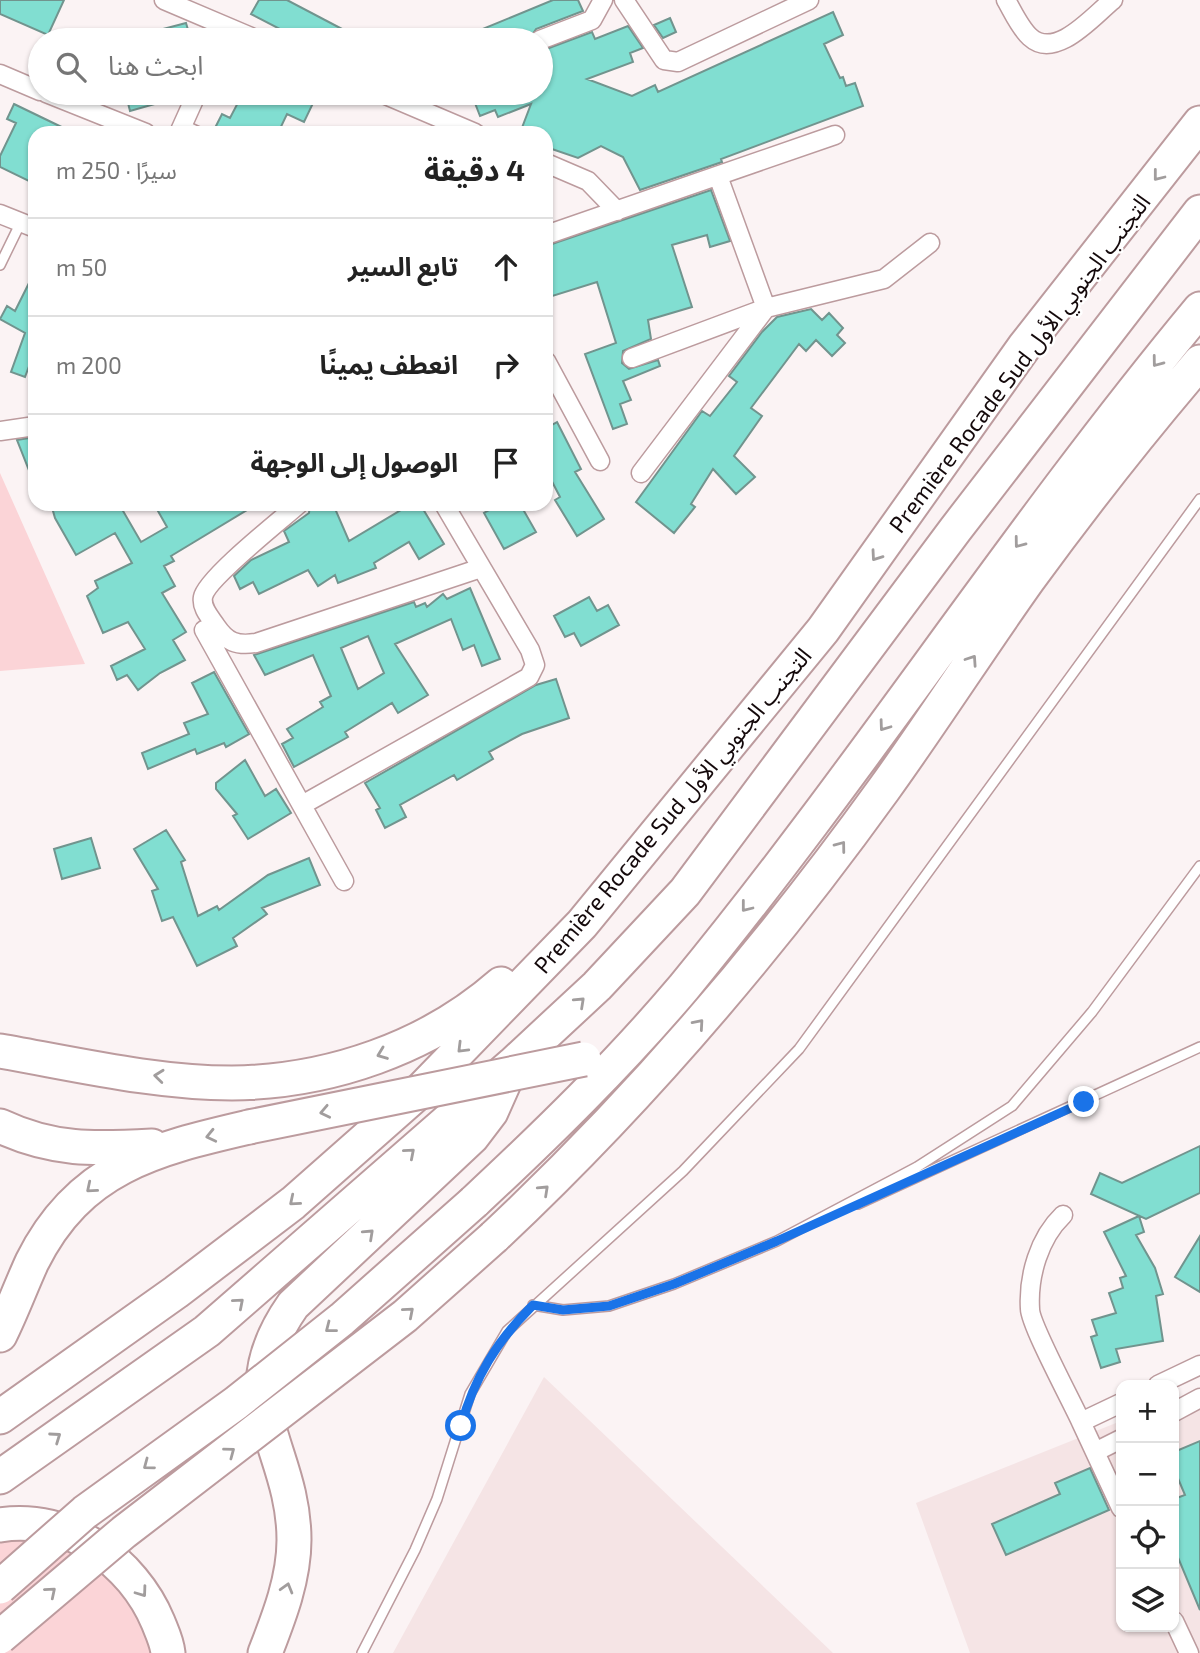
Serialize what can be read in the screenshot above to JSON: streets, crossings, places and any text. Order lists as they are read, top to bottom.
{
  "streets": {
    "highway": ["Première Rocade Sud التجنب الجنوبي الأول"]
  },
  "page": {
    "search": "ابحث هنا",
    "heading": ["4 دقيقة", "سيرًا · 250 m"],
    "list": [
      ["تابع السير", "50 m"],
      ["انعطف يمينًا", "200 m"],
      "الوصول إلى الوجهة"
    ],
    "map_buttons": ["+", "−"]
  }
}
